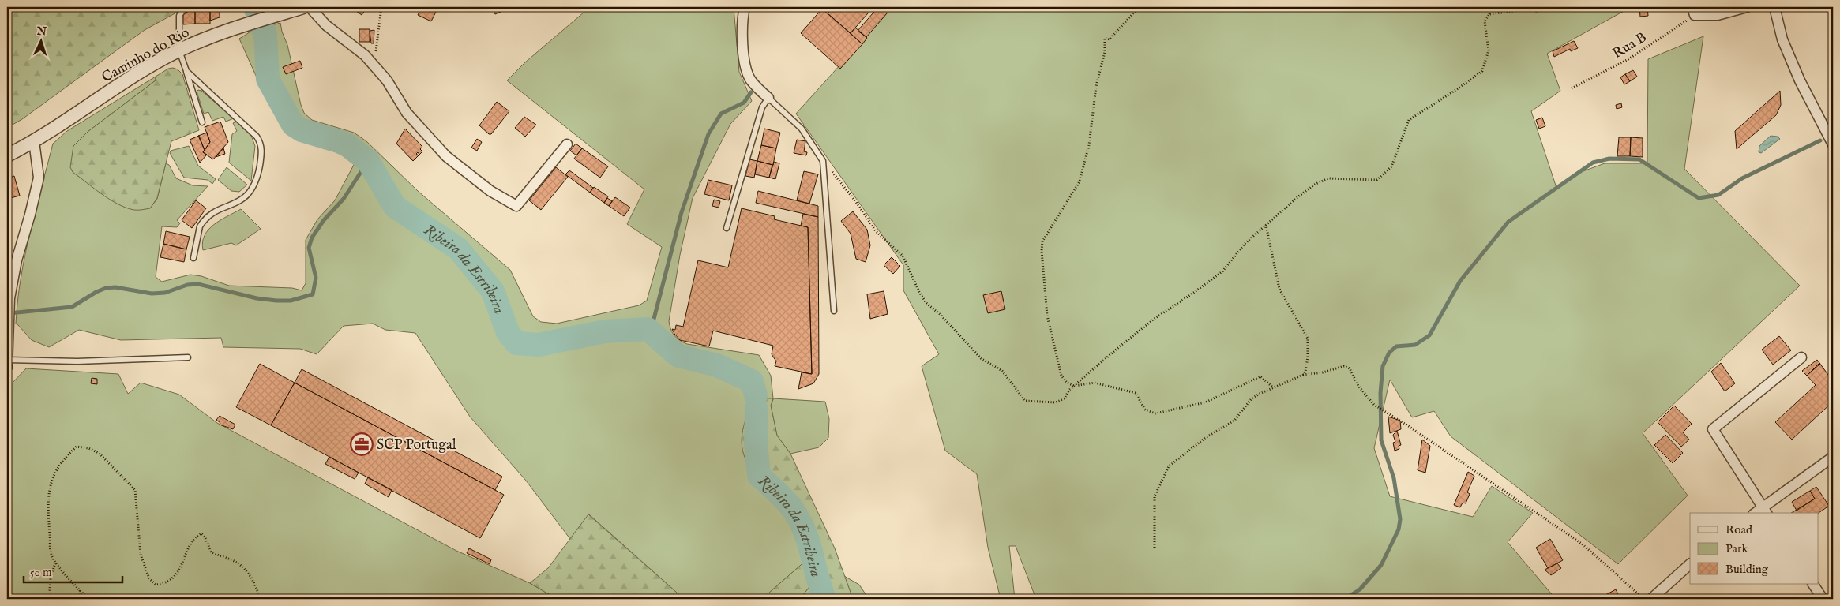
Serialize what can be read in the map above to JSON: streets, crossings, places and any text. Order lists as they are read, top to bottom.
{
  "streets": {
    "street": ["Caminho do Rio"],
    "path": ["Rua B"]
  },
  "water": ["Ribeira da Estribeira"],
  "places": {
    "office": ["SCP Portugal"]
  },
  "legend": ["Road", "Park", "Building"],
  "scale_bar": "50 m",
  "north": "top"
}
